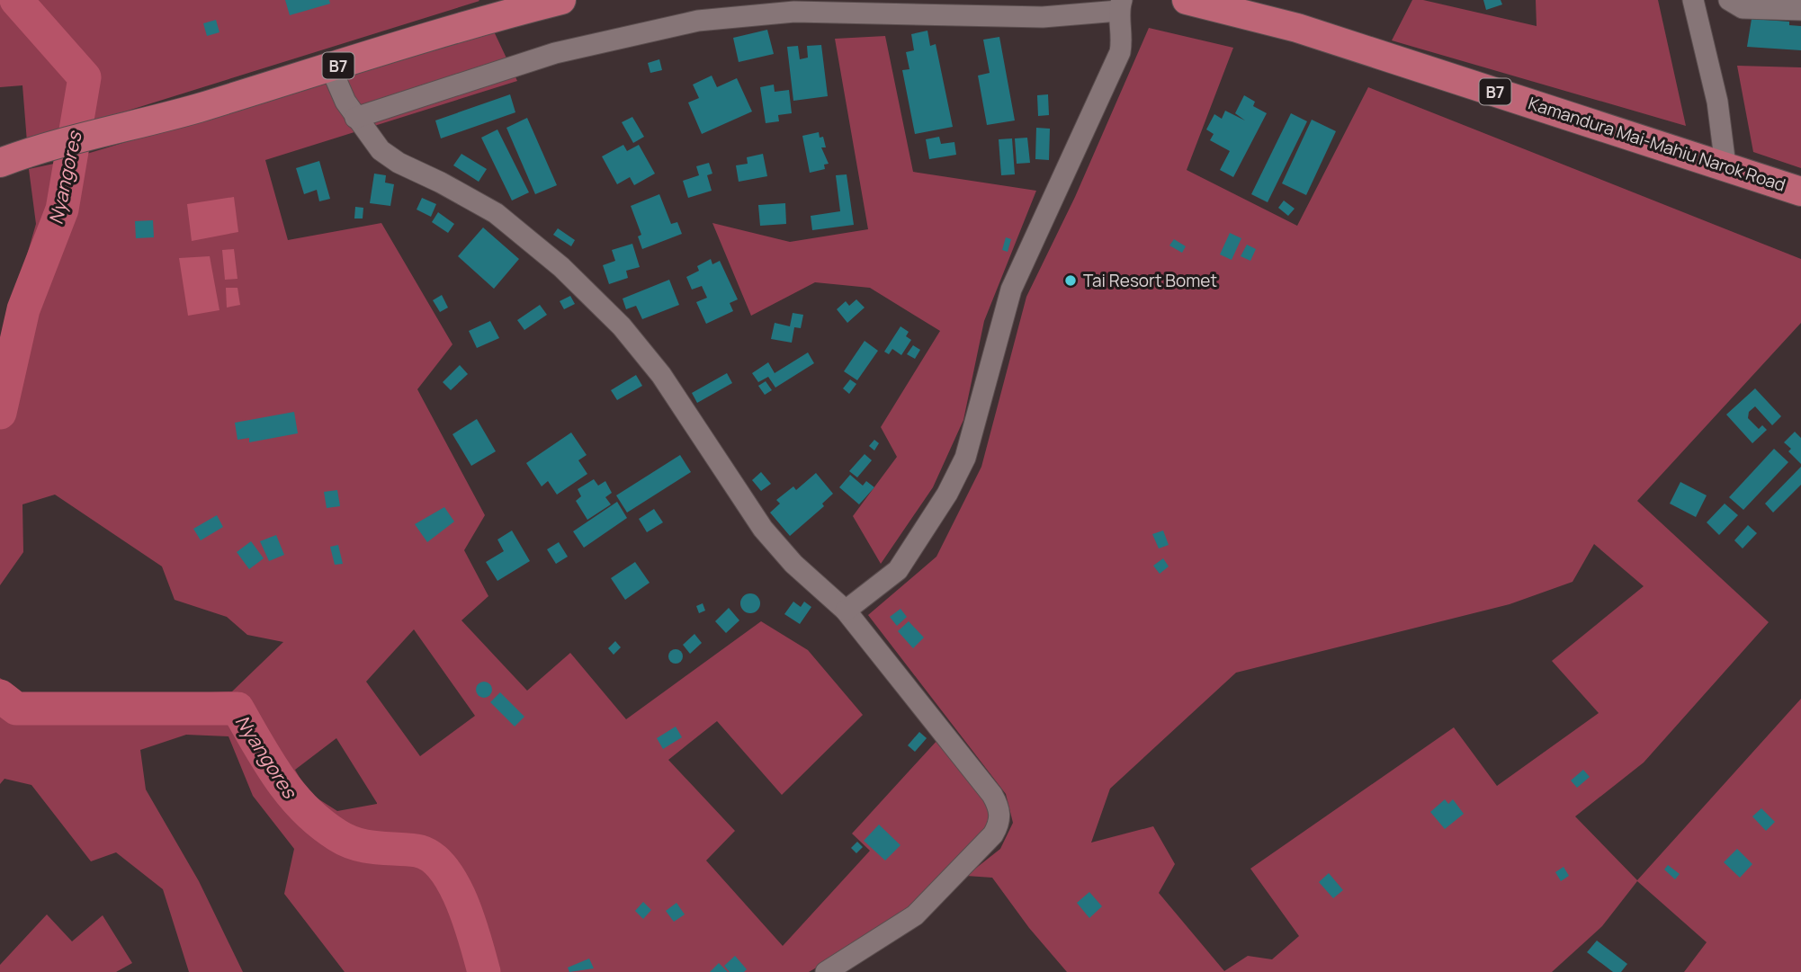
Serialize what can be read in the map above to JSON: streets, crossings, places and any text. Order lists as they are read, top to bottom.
{
  "streets": {
    "highway": ["B7", "Kamandura Mai-Mahiu Narok Road"]
  },
  "water": ["Nyangores"],
  "places": ["Tai Resort Bomet"]
}
